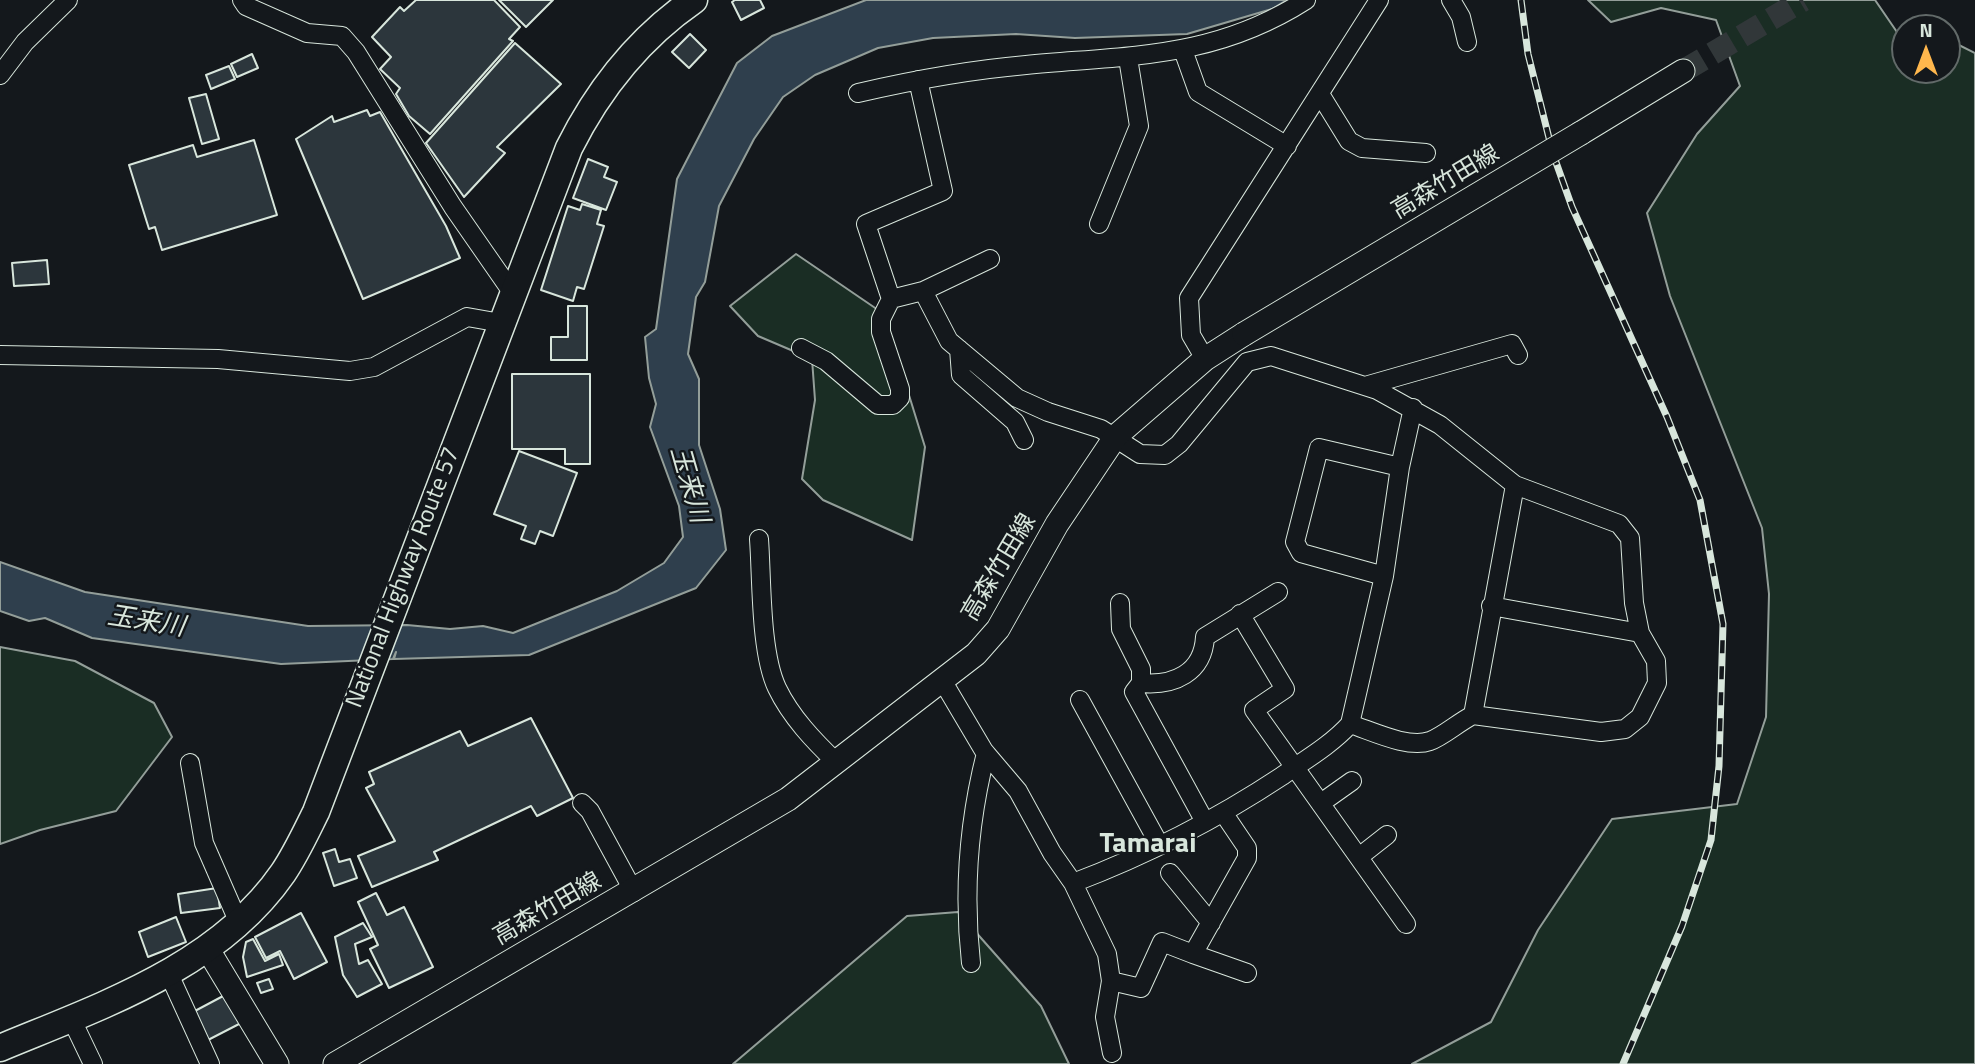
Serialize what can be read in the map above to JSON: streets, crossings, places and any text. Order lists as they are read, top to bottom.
{
  "streets": {
    "highway": ["National Highway Route 57"],
    "main road": ["高森竹田線"]
  },
  "districts": ["Tamarai"],
  "water": ["玉来川"],
  "north": "top"
}
